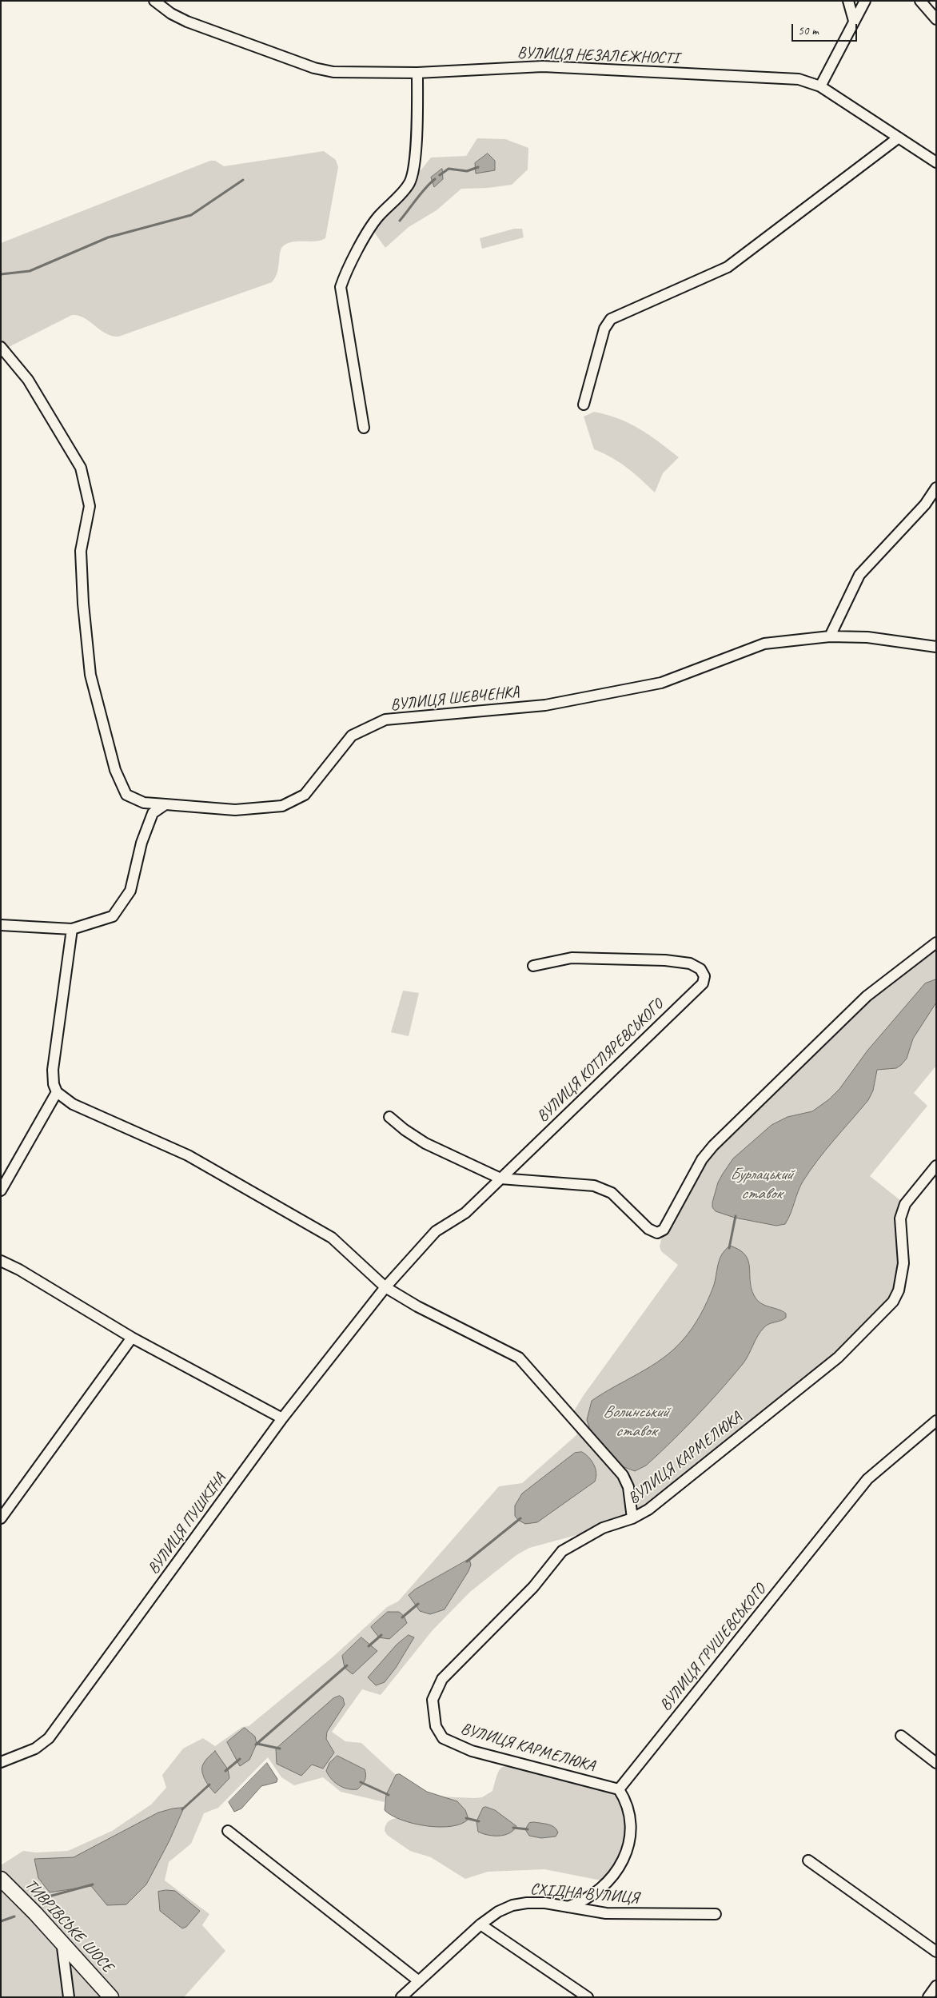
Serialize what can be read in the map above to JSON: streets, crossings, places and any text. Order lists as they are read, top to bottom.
{
  "streets": {
    "main road": ["ТИВРІВСЬКЕ ШОСЕ"],
    "street": [
      "ВУЛИЦЯ НЕЗАЛЕЖНОСТІ",
      "ВУЛИЦЯ ШЕВЧЕНКА",
      "ВУЛИЦЯ КОТЛЯРЕВСЬКОГО",
      "ВУЛИЦЯ КАРМЕЛЮКА",
      "ВУЛИЦЯ ПУШКІНА",
      "ВУЛИЦЯ ГРУШЕВСЬКОГО",
      "СХІДНА ВУЛИЦЯ"
    ]
  },
  "crossings": [
    ["ВУЛИЦЯ КОТЛЯРЕВСЬКОГО", "ВУЛИЦЯ ПУШКІНА"],
    ["ВУЛИЦЯ КАРМЕЛЮКА", "ВУЛИЦЯ ГРУШЕВСЬКОГО"]
  ],
  "water": ["Бурлацький ставок", "Волинський ставок"],
  "scale_bar": "50 m"
}
